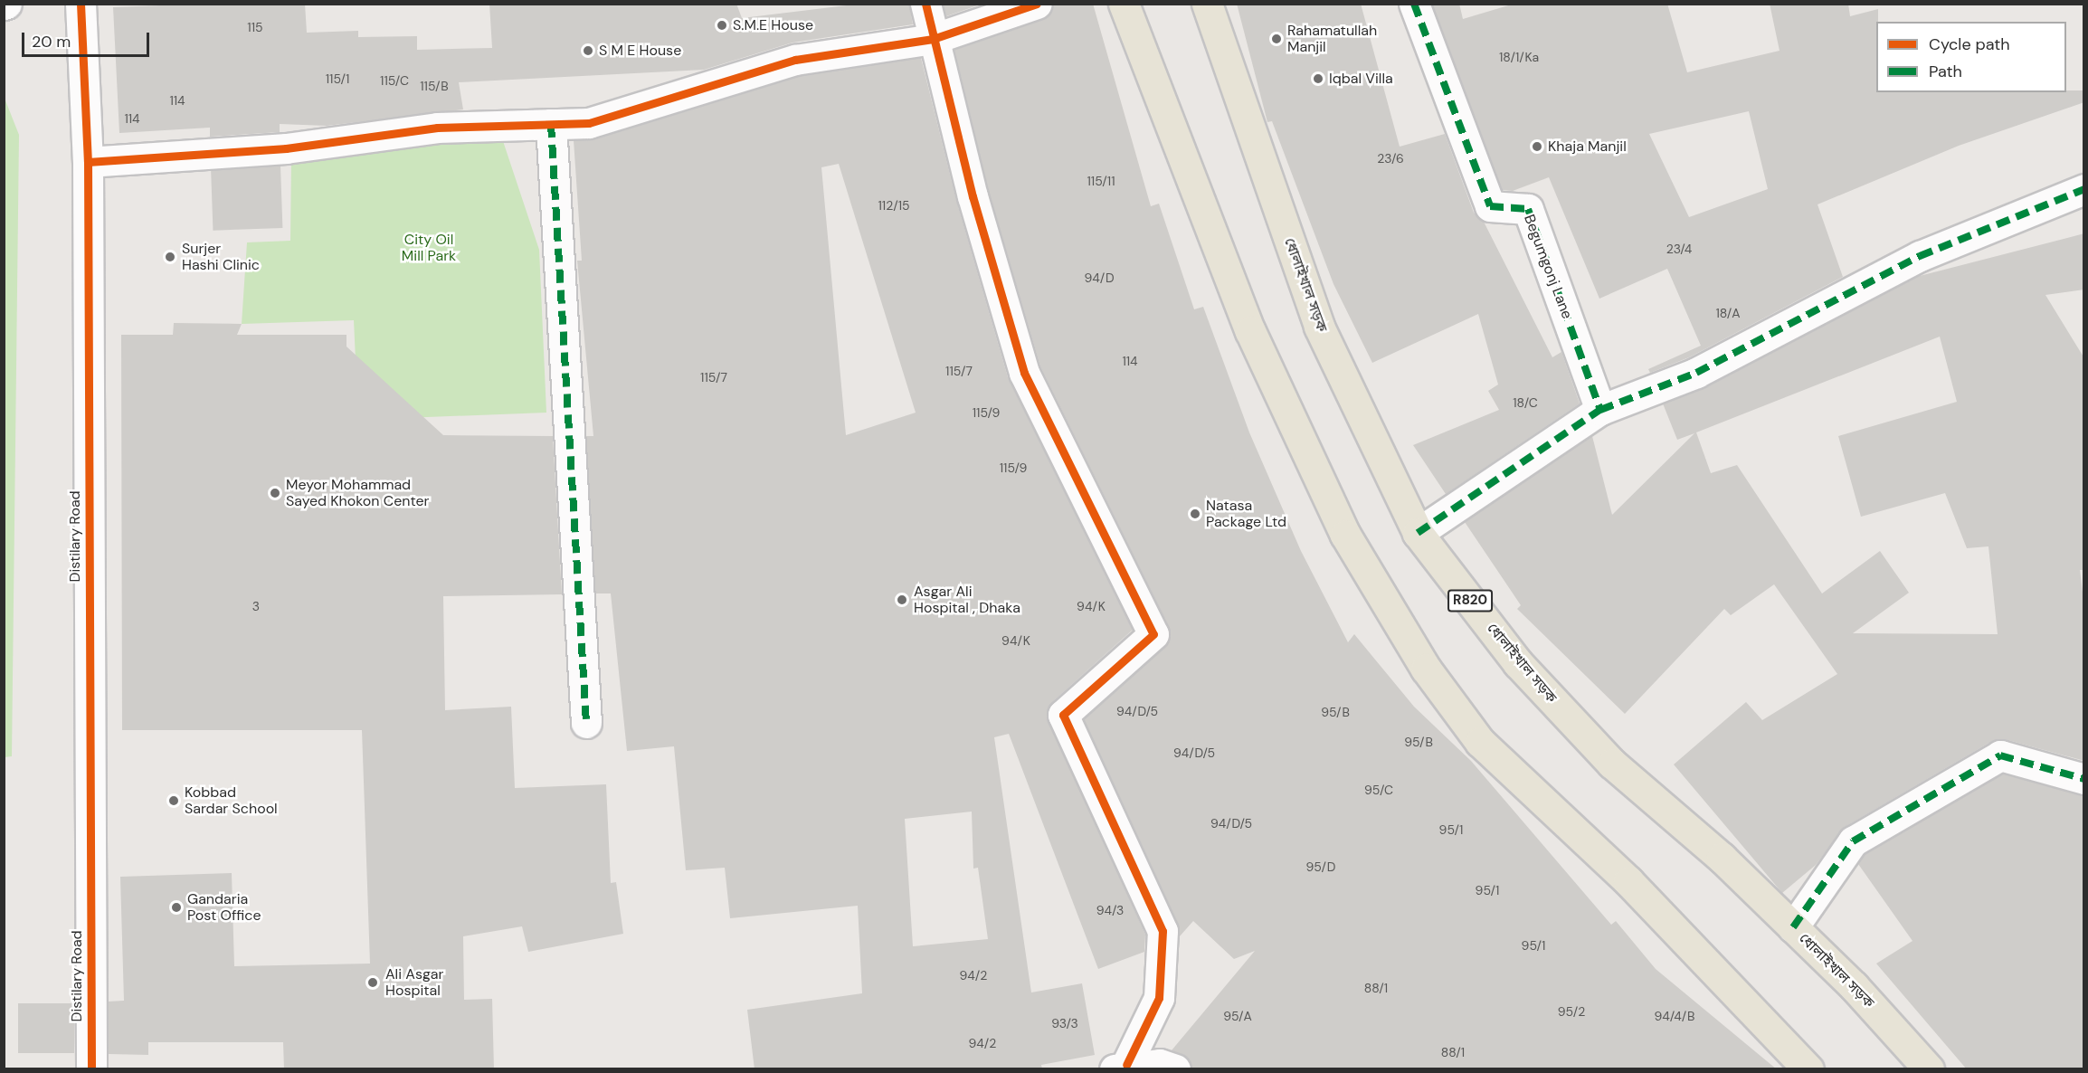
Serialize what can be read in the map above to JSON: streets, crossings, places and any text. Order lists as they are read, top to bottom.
{
  "streets": {
    "main road": ["ধোলাইখাল সড়ক", "R820"],
    "street": ["Begumgonj Lane", "Distilary Road"]
  },
  "parks": ["City Oil Mill Park"],
  "places": [
    "S.M.E House",
    "Rahamatullah Manjil",
    "S M E House",
    "Iqbal Villa",
    "Khaja Manjil",
    "Surjer Hashi Clinic",
    "Meyor Mohammad Sayed Khokon Center",
    "Natasa Package Ltd",
    "Asgar Ali Hospital , Dhaka",
    "Kobbad Sardar School",
    "Gandaria Post Office",
    "Ali Asgar Hospital"
  ],
  "house_numbers": [
    "115",
    "18/1/Ka",
    "115/1",
    "115/C",
    "115/B",
    "114",
    "114",
    "23/6",
    "115/11",
    "112/15",
    "23/4",
    "94/D",
    "18/A",
    "114",
    "115/7",
    "115/7",
    "18/C",
    "115/9",
    "115/9",
    "3",
    "94/K",
    "94/K",
    "94/D/5",
    "95/B",
    "95/B",
    "94/D/5",
    "95/C",
    "94/D/5",
    "95/1",
    "95/D",
    "95/1",
    "94/3",
    "95/1",
    "94/2",
    "88/1",
    "95/2",
    "95/A",
    "94/4/B",
    "93/3",
    "94/2",
    "88/1"
  ],
  "legend": ["Cycle path", "Path"],
  "scale_bar": "20 m"
}
